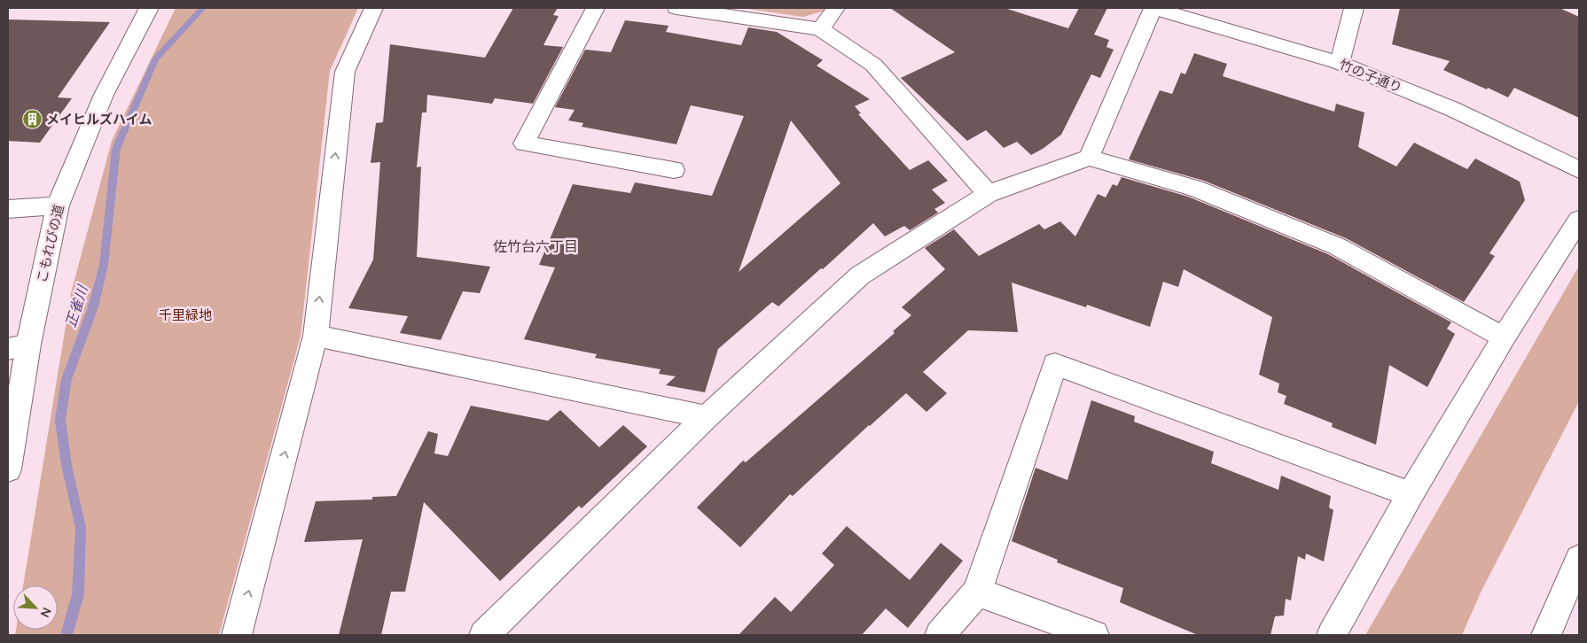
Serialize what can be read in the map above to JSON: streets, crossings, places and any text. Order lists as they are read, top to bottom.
{
  "streets": {
    "street": ["竹の子通り", "こもれびの道"]
  },
  "districts": ["佐竹台六丁目"],
  "water": ["正雀川"],
  "parks": ["千里緑地"],
  "places": {
    "building": ["メイヒルズハイム"]
  },
  "north": "bottom right"
}
